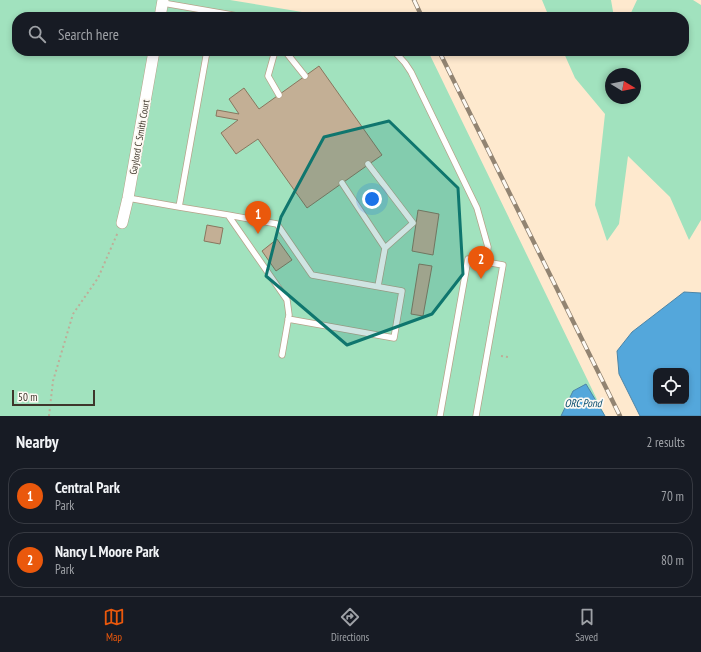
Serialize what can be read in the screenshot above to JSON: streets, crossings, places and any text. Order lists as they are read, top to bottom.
{
  "streets": {
    "street": ["Gaylord C Smith Court"]
  },
  "water": ["ORC Pond"],
  "scale_bar": "50 m",
  "north": "right",
  "page": {
    "search": "Search here",
    "pins": ["1", "2"],
    "scale": "50 m",
    "heading": ["Nearby", "2 results"],
    "list": [
      {
        "mark": "1",
        "name": "Central Park",
        "note": "Park",
        "value": "70 m"
      },
      {
        "mark": "2",
        "name": "Nancy L Moore Park",
        "note": "Park",
        "value": "80 m"
      }
    ],
    "nav": ["Map", "Directions", "Saved"]
  }
}
